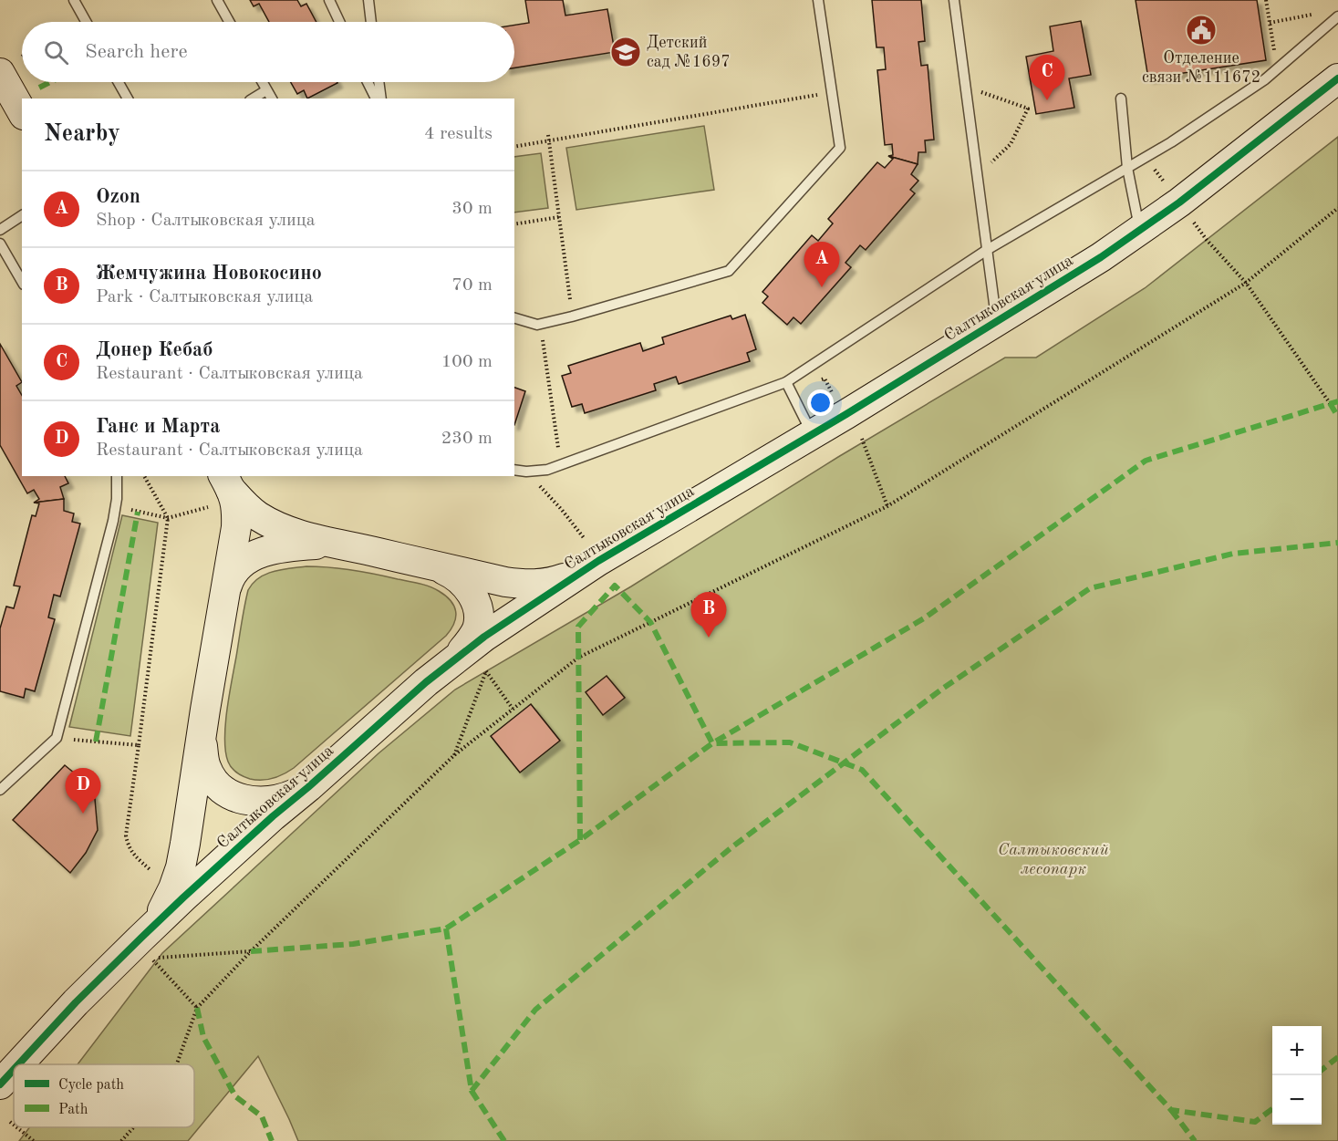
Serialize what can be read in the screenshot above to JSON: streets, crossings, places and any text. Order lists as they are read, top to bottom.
{
  "streets": {
    "street": ["Салтыковская улица"]
  },
  "parks": ["Салтыковский лесопарк"],
  "places": {
    "public building": ["Отделение связи №111672"],
    "school or university": ["Детский сад №1697"]
  },
  "legend": ["Cycle path", "Path"],
  "page": {
    "search": "Search here",
    "pins": [
      "C",
      "A",
      "B",
      "D"
    ],
    "heading": ["Nearby", "4 results"],
    "list": [
      {
        "mark": "A",
        "name": "Ozon",
        "note": "Shop · Салтыковская улица",
        "value": "30 m"
      },
      {
        "mark": "B",
        "name": "Жемчужина Новокосино",
        "note": "Park · Салтыковская улица",
        "value": "70 m"
      },
      {
        "mark": "C",
        "name": "Донер Кебаб",
        "note": "Restaurant · Салтыковская улица",
        "value": "100 m"
      },
      {
        "mark": "D",
        "name": "Ганс и Марта",
        "note": "Restaurant · Салтыковская улица",
        "value": "230 m"
      }
    ],
    "map_buttons": ["+", "−"]
  }
}
